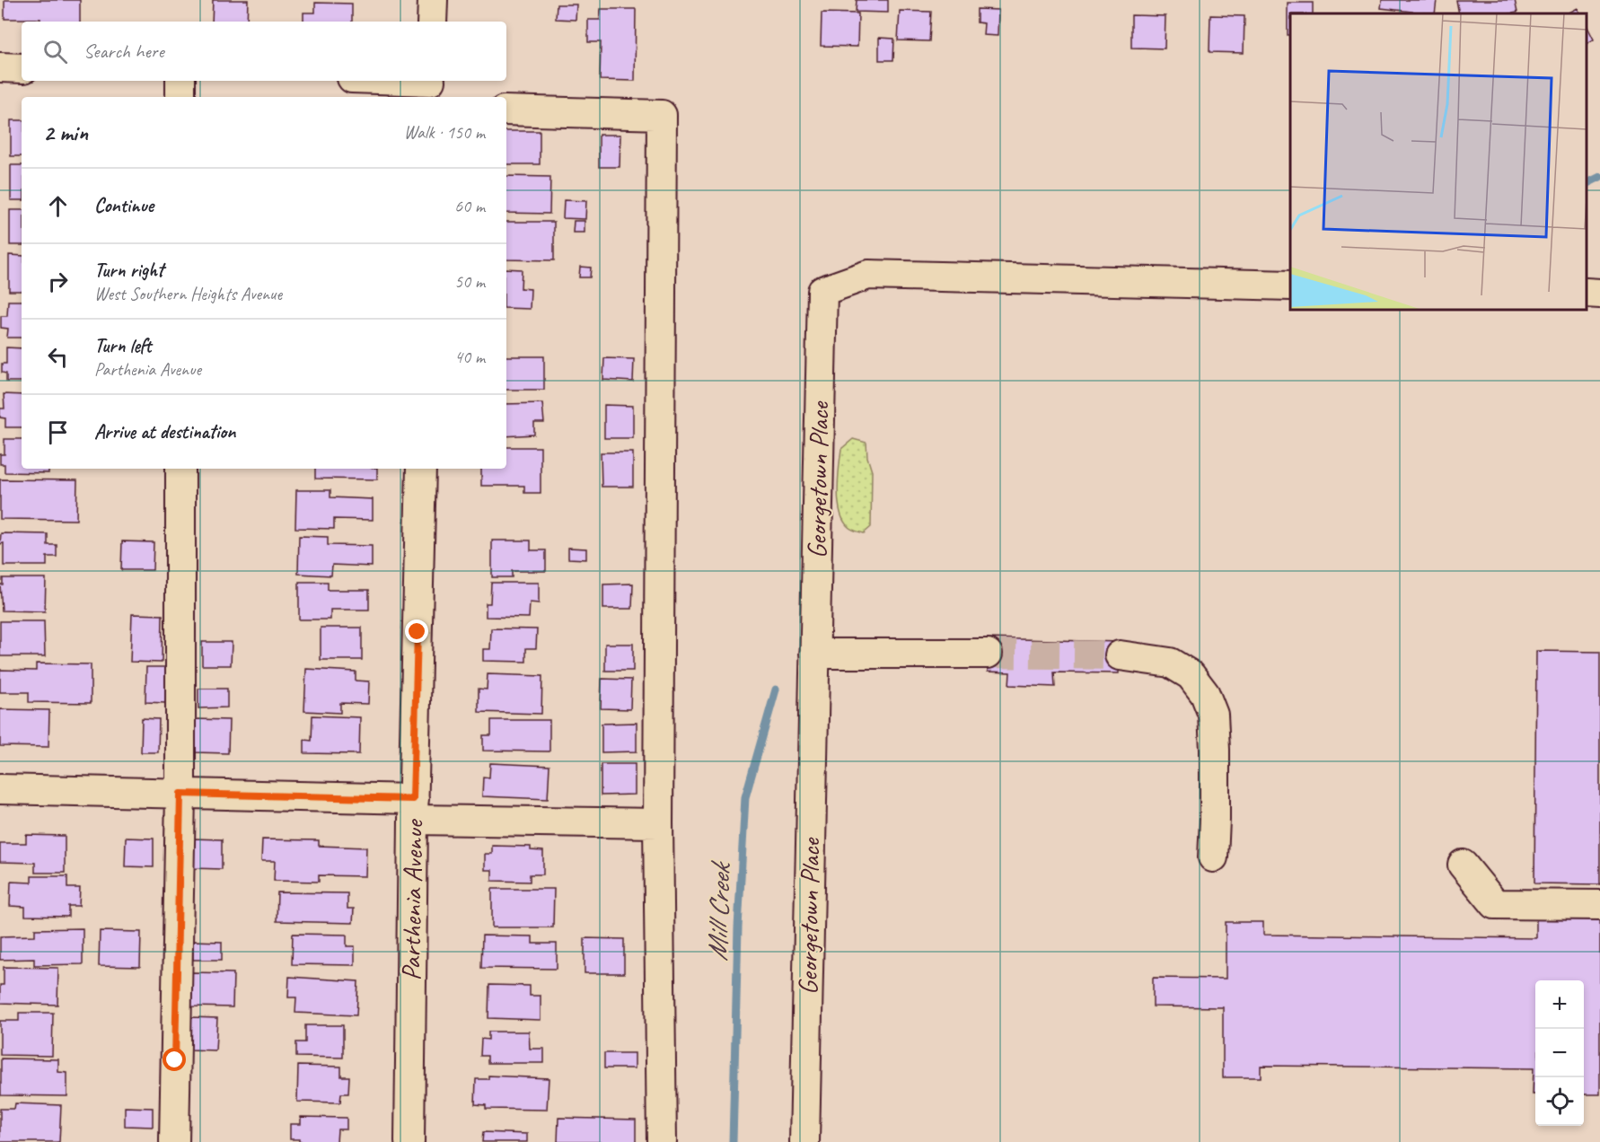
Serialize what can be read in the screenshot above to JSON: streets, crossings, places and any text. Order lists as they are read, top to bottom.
{
  "streets": {
    "street": ["Georgetown Place", "Parthenia Avenue"]
  },
  "water": ["Mill Creek"],
  "page": {
    "search": "Search here",
    "heading": ["2 min", "Walk · 150 m"],
    "list": [
      ["Continue", "60 m"],
      ["Turn right", "West Southern Heights Avenue", "50 m"],
      ["Turn left", "Parthenia Avenue", "40 m"],
      "Arrive at destination"
    ],
    "map_buttons": ["+", "−"]
  }
}
